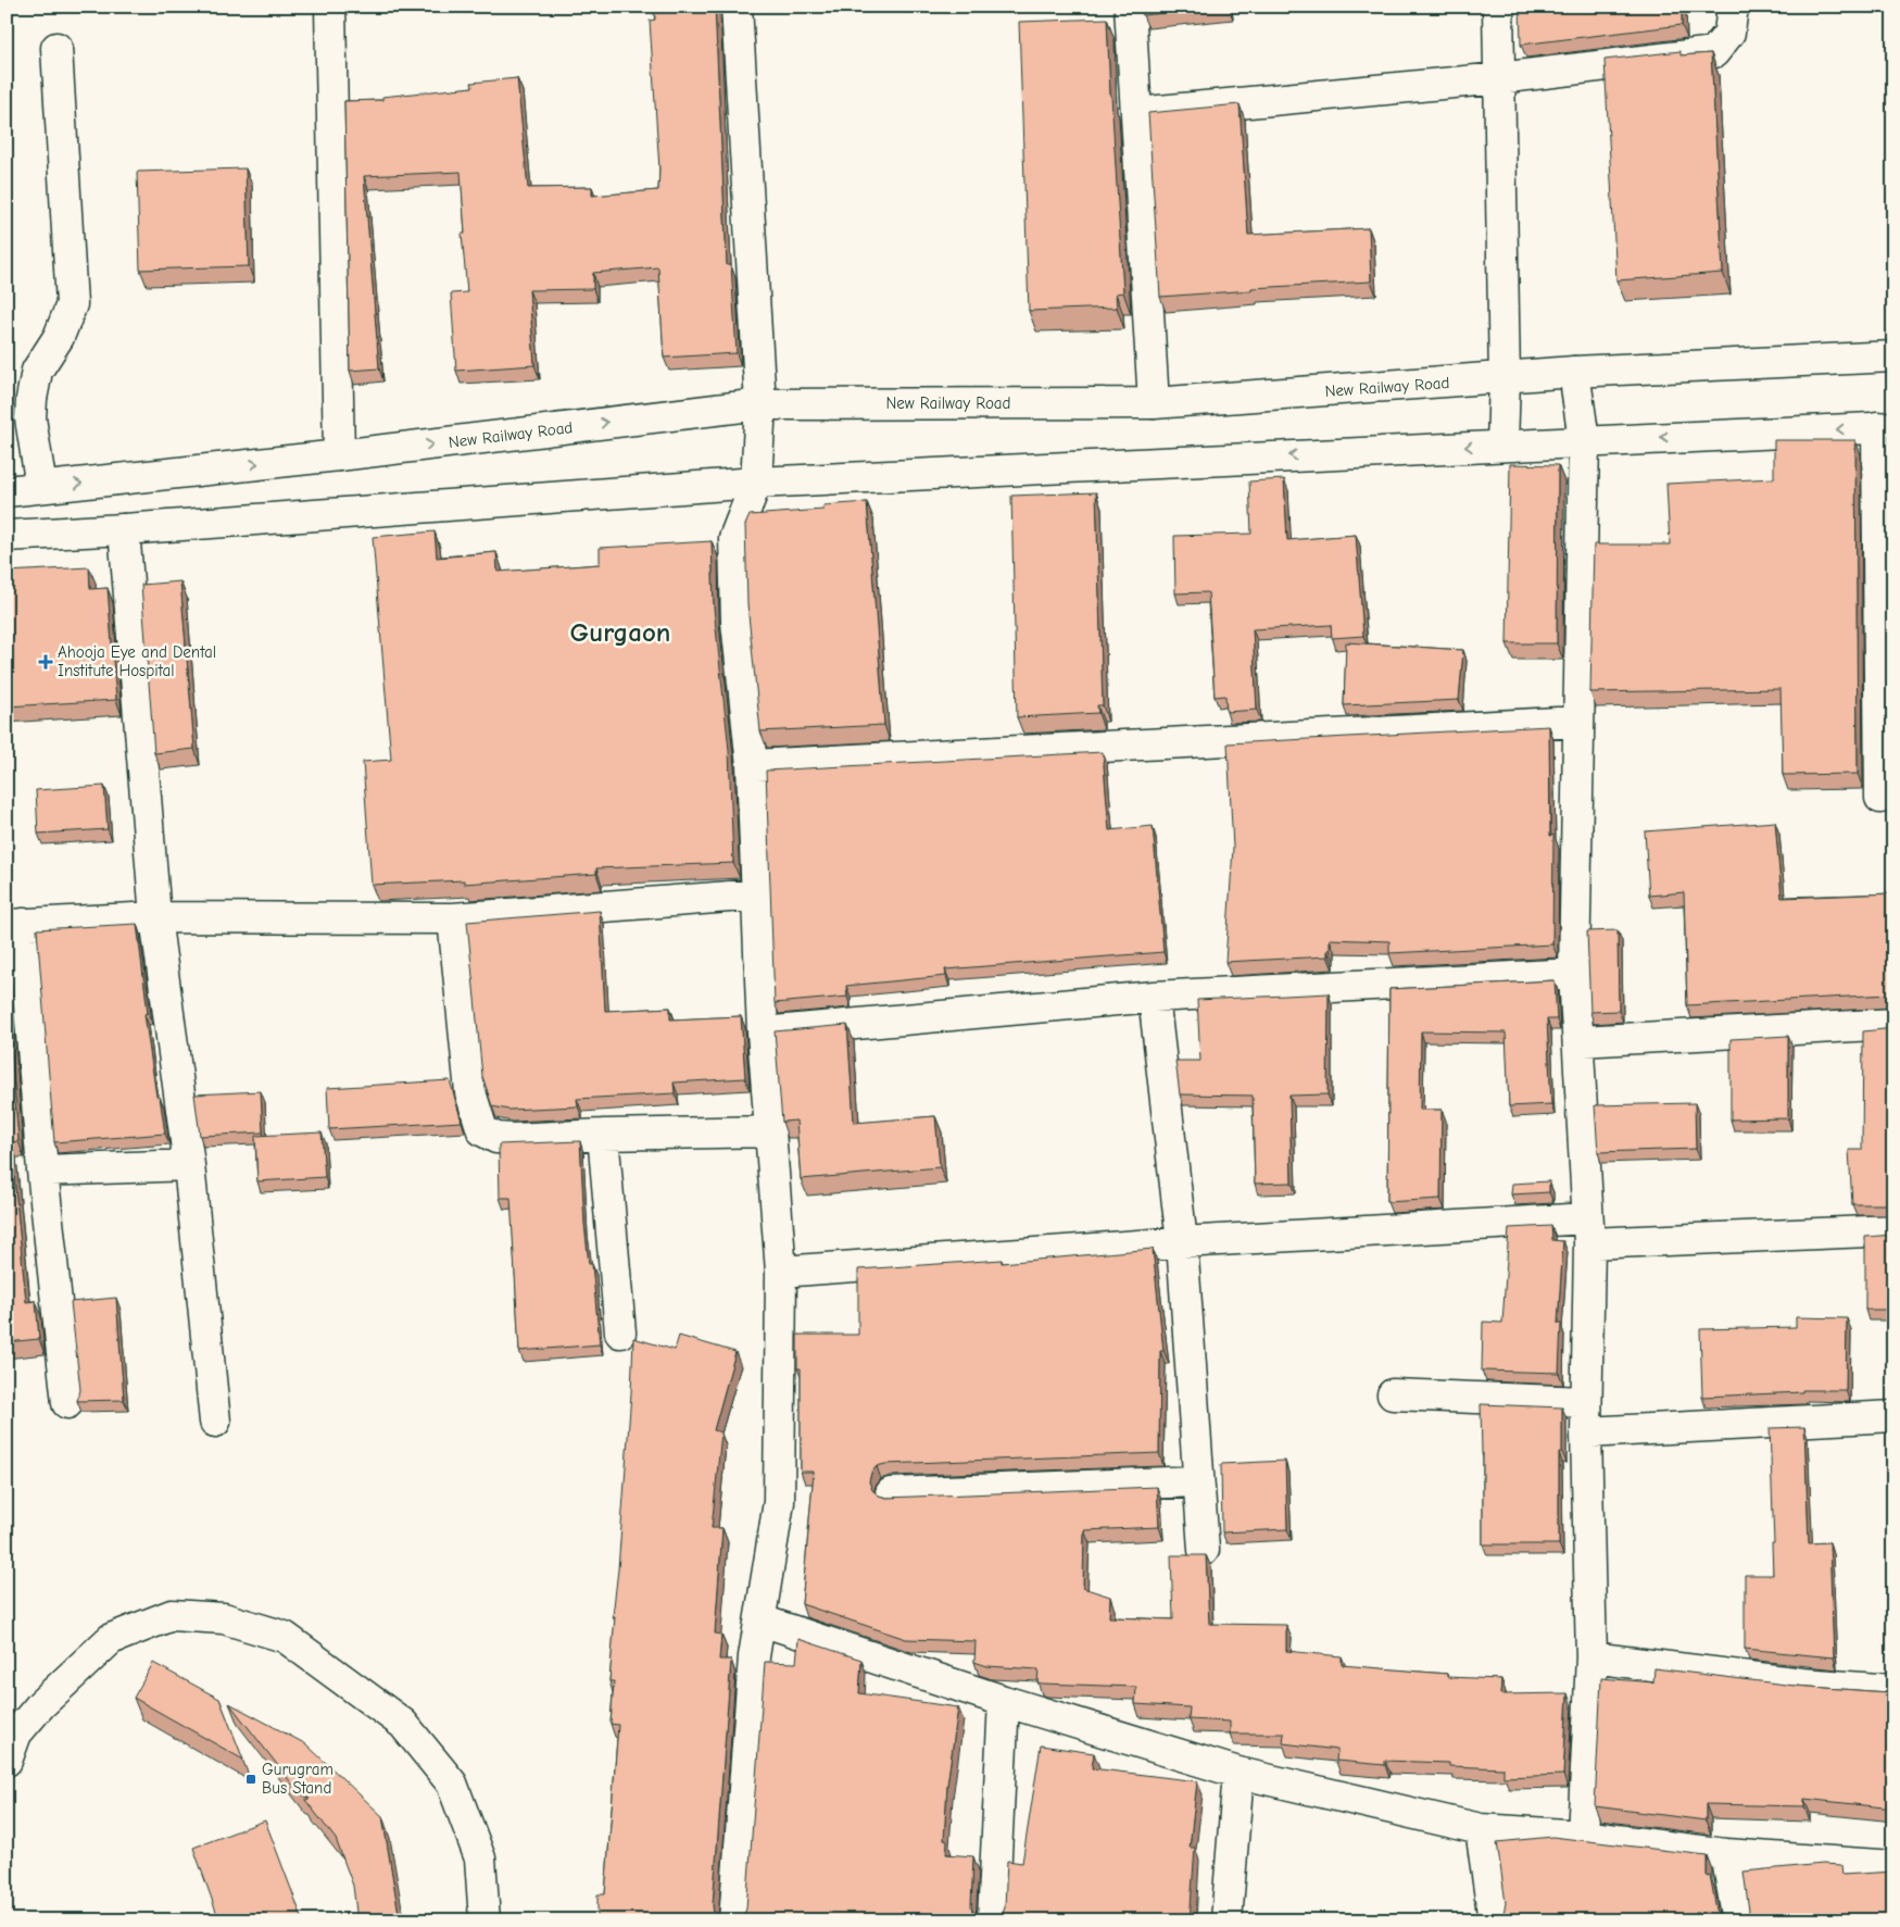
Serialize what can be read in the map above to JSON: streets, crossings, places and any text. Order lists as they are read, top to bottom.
{
  "streets": {
    "street": ["New Railway Road"]
  },
  "districts": ["Gurgaon"],
  "places": {
    "health": ["Ahooja Eye and Dental Institute Hospital"],
    "transit": ["Gurugram Bus Stand"]
  }
}
